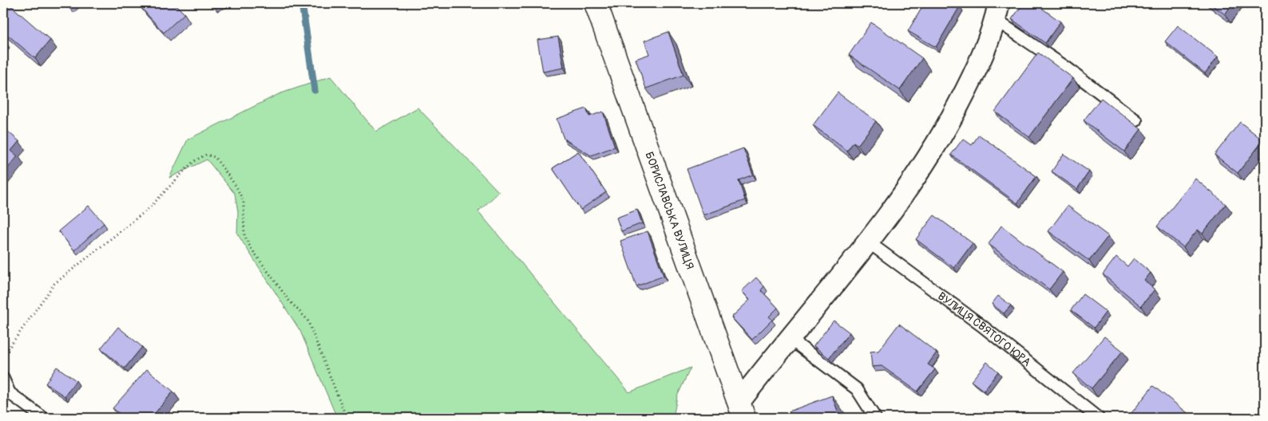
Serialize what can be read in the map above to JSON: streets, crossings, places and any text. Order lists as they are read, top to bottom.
{
  "streets": {
    "street": ["БОРИСЛАВСЬКА ВУЛИЦЯ"],
    "lane": ["ВУЛИЦЯ СВЯТОГО ЮРА"]
  }
}
